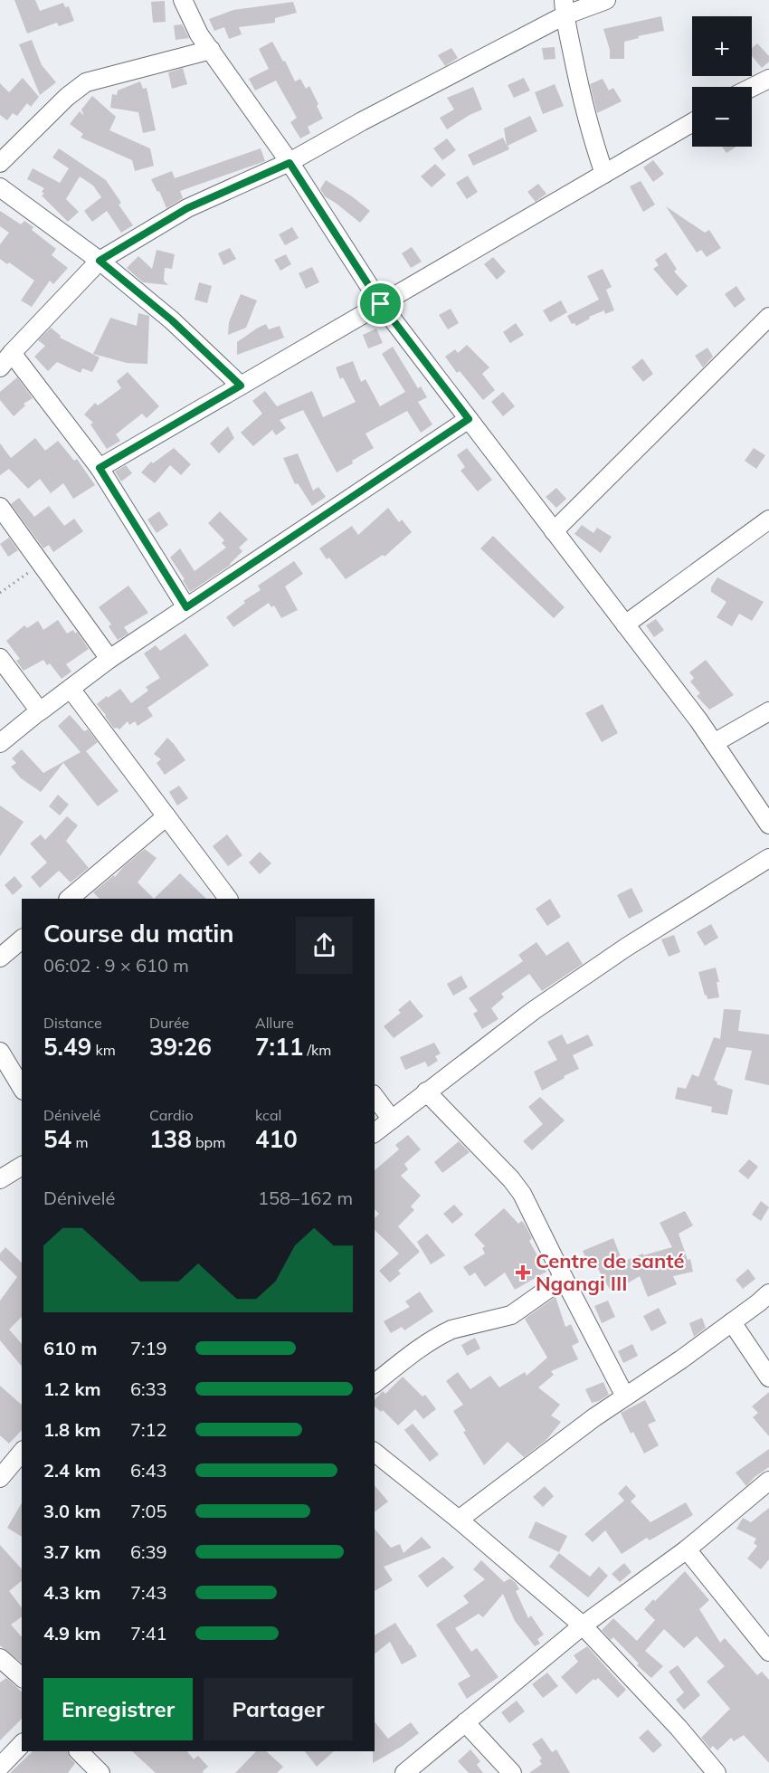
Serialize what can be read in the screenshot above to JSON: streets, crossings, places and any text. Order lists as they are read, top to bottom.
{
  "places": {
    "health": ["Centre de santé Ngangi III"]
  },
  "page": {
    "map_buttons": ["+", "−"],
    "heading": ["Course du matin", "06:02 · 9 × 610 m"],
    "stats": [
      ["Distance", "5.49 km"],
      ["Durée", "39:26"],
      ["Allure", "7:11 /km"],
      ["Dénivelé", "54 m"],
      ["Cardio", "138 bpm"],
      ["kcal", "410"]
    ],
    "chart": ["Dénivelé", "158–162 m"],
    "list": [
      {
        "name": "610 m",
        "note": "7:19"
      },
      {
        "name": "1.2 km",
        "note": "6:33"
      },
      {
        "name": "1.8 km",
        "note": "7:12"
      },
      {
        "name": "2.4 km",
        "note": "6:43"
      },
      {
        "name": "3.0 km",
        "note": "7:05"
      },
      {
        "name": "3.7 km",
        "note": "6:39"
      },
      {
        "name": "4.3 km",
        "note": "7:43"
      },
      {
        "name": "4.9 km",
        "note": "7:41"
      }
    ],
    "buttons": ["Enregistrer", "Partager"]
  }
}
